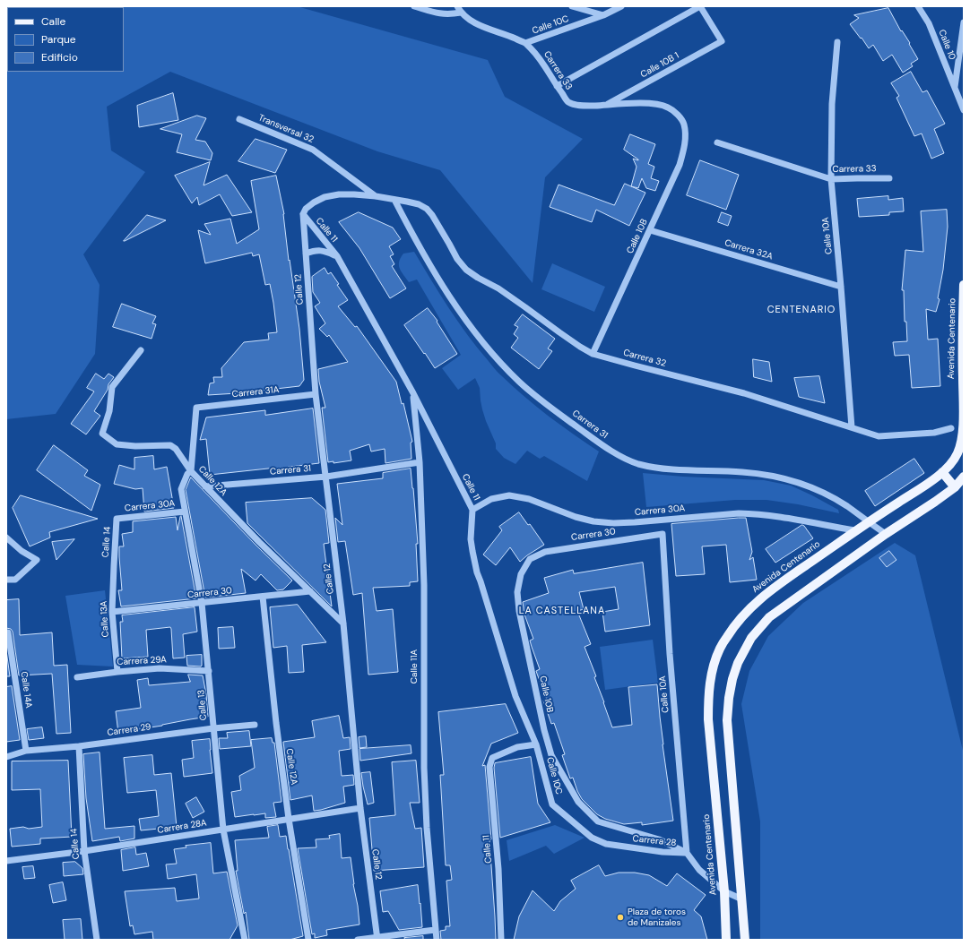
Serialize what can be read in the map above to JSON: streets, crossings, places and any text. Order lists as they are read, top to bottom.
{
  "streets": {
    "main road": ["Avenida Centenario"],
    "street": [
      "Calle 10C",
      "Calle 10",
      "Calle 10B 1",
      "Carrera 33",
      "Transversal 32",
      "Calle 11",
      "Calle 10A",
      "Calle 10B",
      "Carrera 32A",
      "Calle 12",
      "Carrera 32",
      "Carrera 31A",
      "Carrera 31",
      "Calle 12A",
      "Carrera 30A",
      "Carrera 30",
      "Calle 14",
      "Calle 13A",
      "Carrera 29A",
      "Calle 11A",
      "Calle 14A",
      "Calle 13",
      "Carrera 29",
      "Carrera 28A",
      "Carrera 28"
    ]
  },
  "crossings": [
    ["Calle 10C", "Carrera 33"],
    ["Calle 10C", "Calle 11"],
    ["Calle 10C", "Carrera 28"],
    ["Calle 10B 1", "Carrera 33"],
    ["Carrera 33", "Calle 10A"],
    ["Carrera 33", "Calle 10B"],
    ["Transversal 32", "Carrera 32"],
    ["Calle 11", "Calle 12"],
    ["Calle 11", "Carrera 30A"],
    ["Calle 11", "Calle 11A"],
    ["Calle 10A", "Carrera 32A"],
    ["Calle 10A", "Carrera 32"],
    ["Calle 10A", "Carrera 30"],
    ["Calle 10A", "Carrera 28"],
    ["Calle 10B", "Carrera 32A"],
    ["Calle 10B", "Carrera 32"],
    ["Calle 10B", "Carrera 30"],
    ["Calle 10B", "Carrera 28"],
    ["Calle 12", "Carrera 31A"],
    ["Calle 12", "Carrera 31"],
    ["Calle 12", "Calle 12A"],
    ["Calle 12", "Carrera 28A"],
    ["Avenida Centenario", "Carrera 31"],
    ["Avenida Centenario", "Carrera 30A"],
    ["Carrera 32", "Carrera 31"],
    ["Carrera 31A", "Calle 12A"],
    ["Carrera 31", "Calle 12A"],
    ["Carrera 31", "Calle 11A"],
    ["Calle 12A", "Carrera 30"],
    ["Calle 12A", "Calle 13"],
    ["Calle 12A", "Carrera 28A"],
    ["Carrera 30A", "Calle 14"],
    ["Carrera 30A", "Calle 13"],
    ["Carrera 30", "Calle 13A"],
    ["Carrera 30", "Calle 13"],
    ["Calle 14", "Calle 13A"],
    ["Calle 14", "Carrera 29"],
    ["Calle 14", "Carrera 28A"],
    ["Calle 13A", "Carrera 29A"],
    ["Carrera 29A", "Calle 13"],
    ["Calle 14A", "Carrera 29"],
    ["Calle 13", "Carrera 29"],
    ["Calle 13", "Carrera 28A"]
  ],
  "districts": ["CENTENARIO", "LA CASTELLANA"],
  "places": ["Plaza de toros de Manizales"],
  "legend": ["Calle", "Parque", "Edificio"]
}
